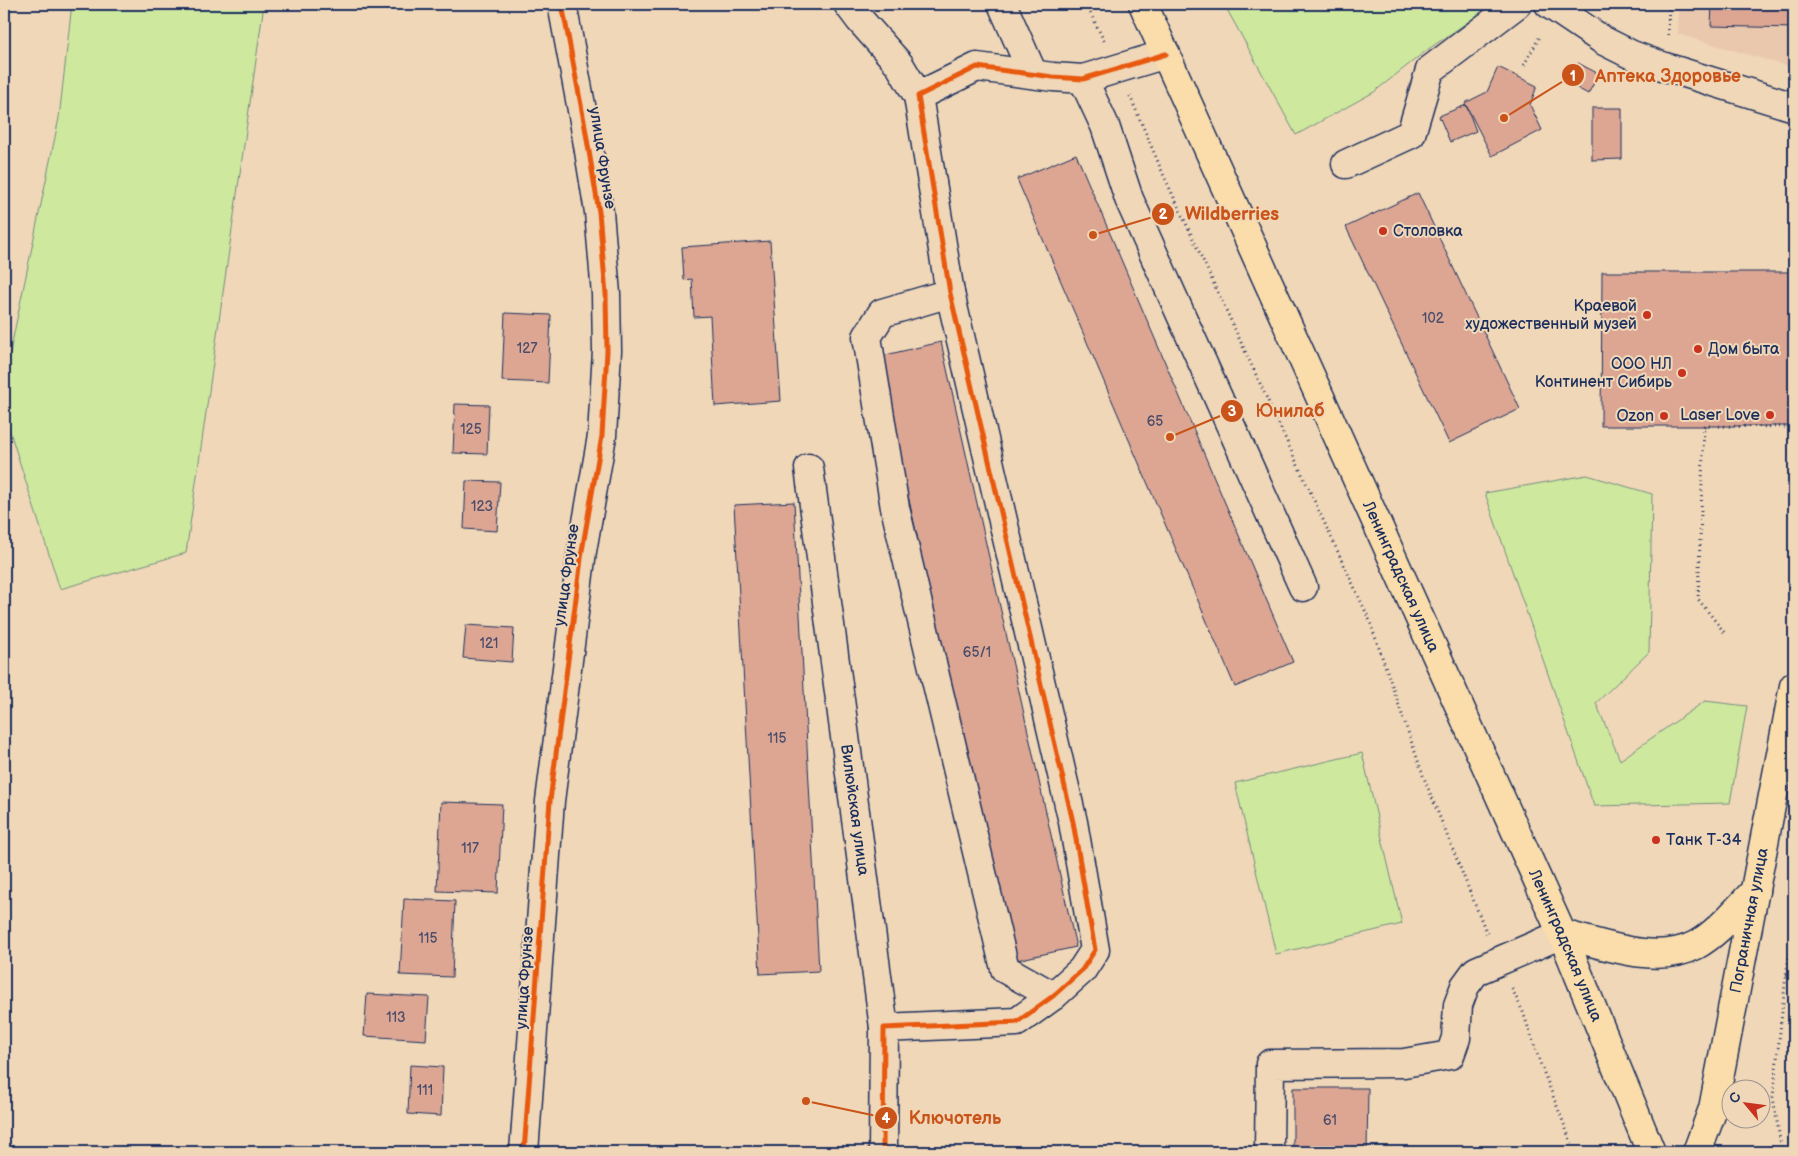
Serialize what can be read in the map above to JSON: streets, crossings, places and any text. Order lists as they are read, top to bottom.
{
  "streets": {
    "main road": ["Ленинградская улица", "Пограничная улица"],
    "street": ["улица Фрунзе", "Вилюйская улица"]
  },
  "places": [
    "Аптека Здоровье",
    "Столовка",
    "Wildberries",
    "Краевой художественный музей",
    "Дом быта",
    "ООО НЛ Континент Сибирь",
    "Laser Love",
    "Ozon",
    "Юнилаб",
    "Танк Т-34",
    "Ключотель"
  ],
  "house_numbers": [
    "102",
    "127",
    "65",
    "125",
    "123",
    "121",
    "65/1",
    "115",
    "117",
    "115",
    "113",
    "111",
    "61"
  ],
  "north": "top left"
}
